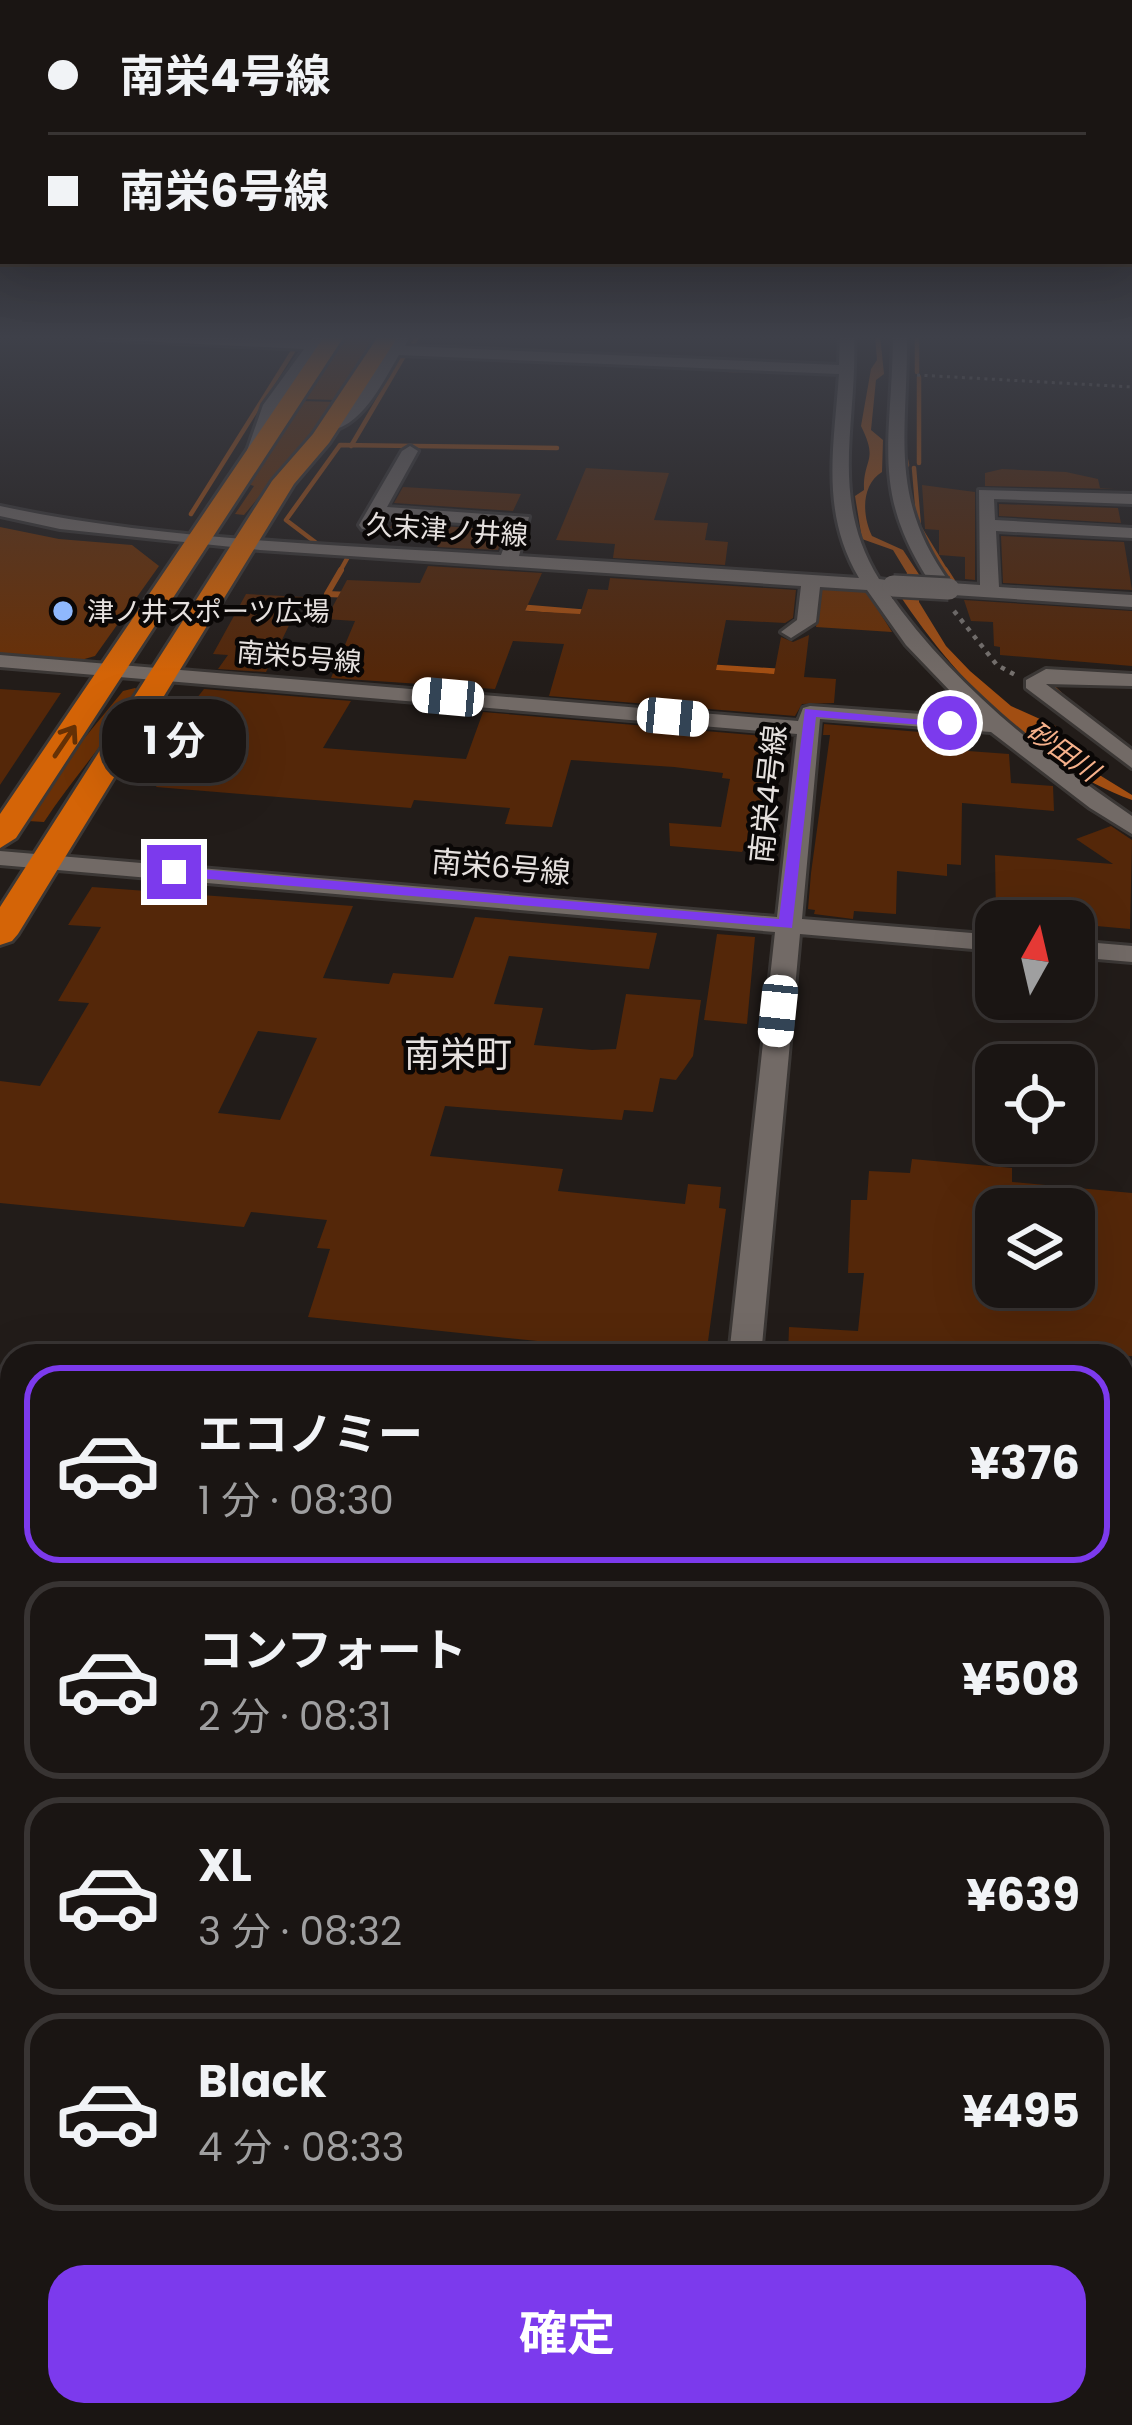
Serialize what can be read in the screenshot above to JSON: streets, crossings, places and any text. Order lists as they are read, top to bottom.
{
  "streets": {
    "street": [
      "久末津ノ井線",
      "南栄5号線",
      "南栄4号線",
      "南栄6号線"
    ]
  },
  "crossings": [
    ["南栄5号線", "南栄4号線"],
    ["南栄4号線", "南栄6号線"]
  ],
  "districts": ["南栄町"],
  "water": ["砂田川"],
  "places": ["津ノ井スポーツ広場"],
  "north": "top",
  "page": {
    "banner": ["南栄4号線", "南栄6号線"],
    "bubble": "1 分",
    "list": [
      {
        "name": "エコノミー",
        "note": "1 分 · 08:30",
        "value": "¥376"
      },
      {
        "name": "コンフォート",
        "note": "2 分 · 08:31",
        "value": "¥508"
      },
      {
        "name": "XL",
        "note": "3 分 · 08:32",
        "value": "¥639"
      },
      {
        "name": "Black",
        "note": "4 分 · 08:33",
        "value": "¥495"
      }
    ],
    "buttons": "確定"
  }
}
